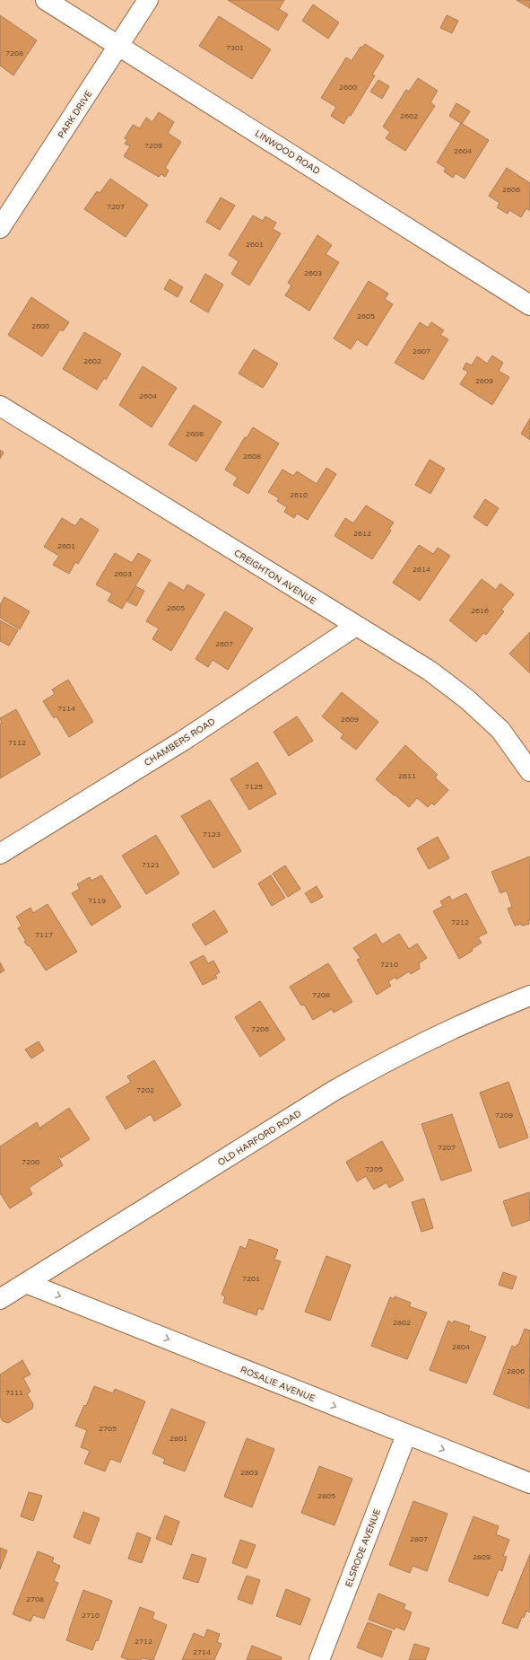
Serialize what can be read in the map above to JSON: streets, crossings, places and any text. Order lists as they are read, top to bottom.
{
  "streets": {
    "street": [
      "PARK DRIVE",
      "LINWOOD ROAD",
      "CREIGHTON AVENUE",
      "CHAMBERS ROAD",
      "OLD HARFORD ROAD",
      "ROSALIE AVENUE",
      "ELSRODE AVENUE"
    ]
  },
  "crossings": [
    ["PARK DRIVE", "LINWOOD ROAD"],
    ["CREIGHTON AVENUE", "CHAMBERS ROAD"],
    ["OLD HARFORD ROAD", "ROSALIE AVENUE"],
    ["ROSALIE AVENUE", "ELSRODE AVENUE"]
  ],
  "one_way": ["ROSALIE AVENUE"],
  "house_numbers": [
    "7301",
    "7208",
    "2600",
    "2602",
    "7209",
    "2604",
    "2606",
    "7207",
    "2601",
    "2603",
    "2605",
    "2600",
    "2607",
    "2602",
    "2609",
    "2604",
    "2606",
    "2608",
    "2610",
    "2612",
    "2601",
    "2614",
    "2603",
    "2605",
    "2616",
    "2607",
    "7114",
    "2609",
    "7112",
    "2611",
    "7125",
    "7123",
    "7121",
    "7119",
    "7212",
    "7117",
    "7210",
    "7208",
    "7206",
    "7202",
    "7209",
    "7207",
    "7200",
    "7205",
    "7201",
    "2802",
    "2804",
    "2806",
    "7111",
    "2705",
    "2801",
    "2803",
    "2805",
    "2807",
    "2809",
    "2708",
    "2710",
    "2712",
    "2714"
  ]
}
